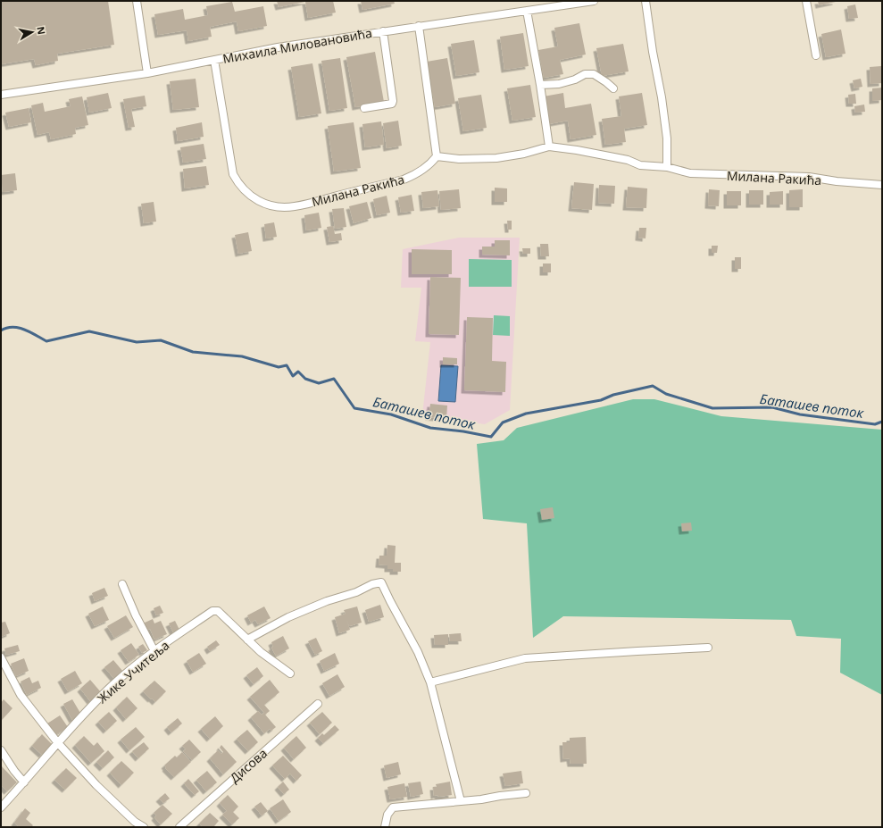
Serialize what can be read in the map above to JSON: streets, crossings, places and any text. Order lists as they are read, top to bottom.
{
  "streets": {
    "street": [
      "Михаила Миловановића",
      "Милана Ракића",
      "Жике Учитеља",
      "Дисова"
    ]
  },
  "crossings": [
    ["Михаила Миловановића", "Милана Ракића"]
  ],
  "water": ["Баташев поток"],
  "north": "right"
}
